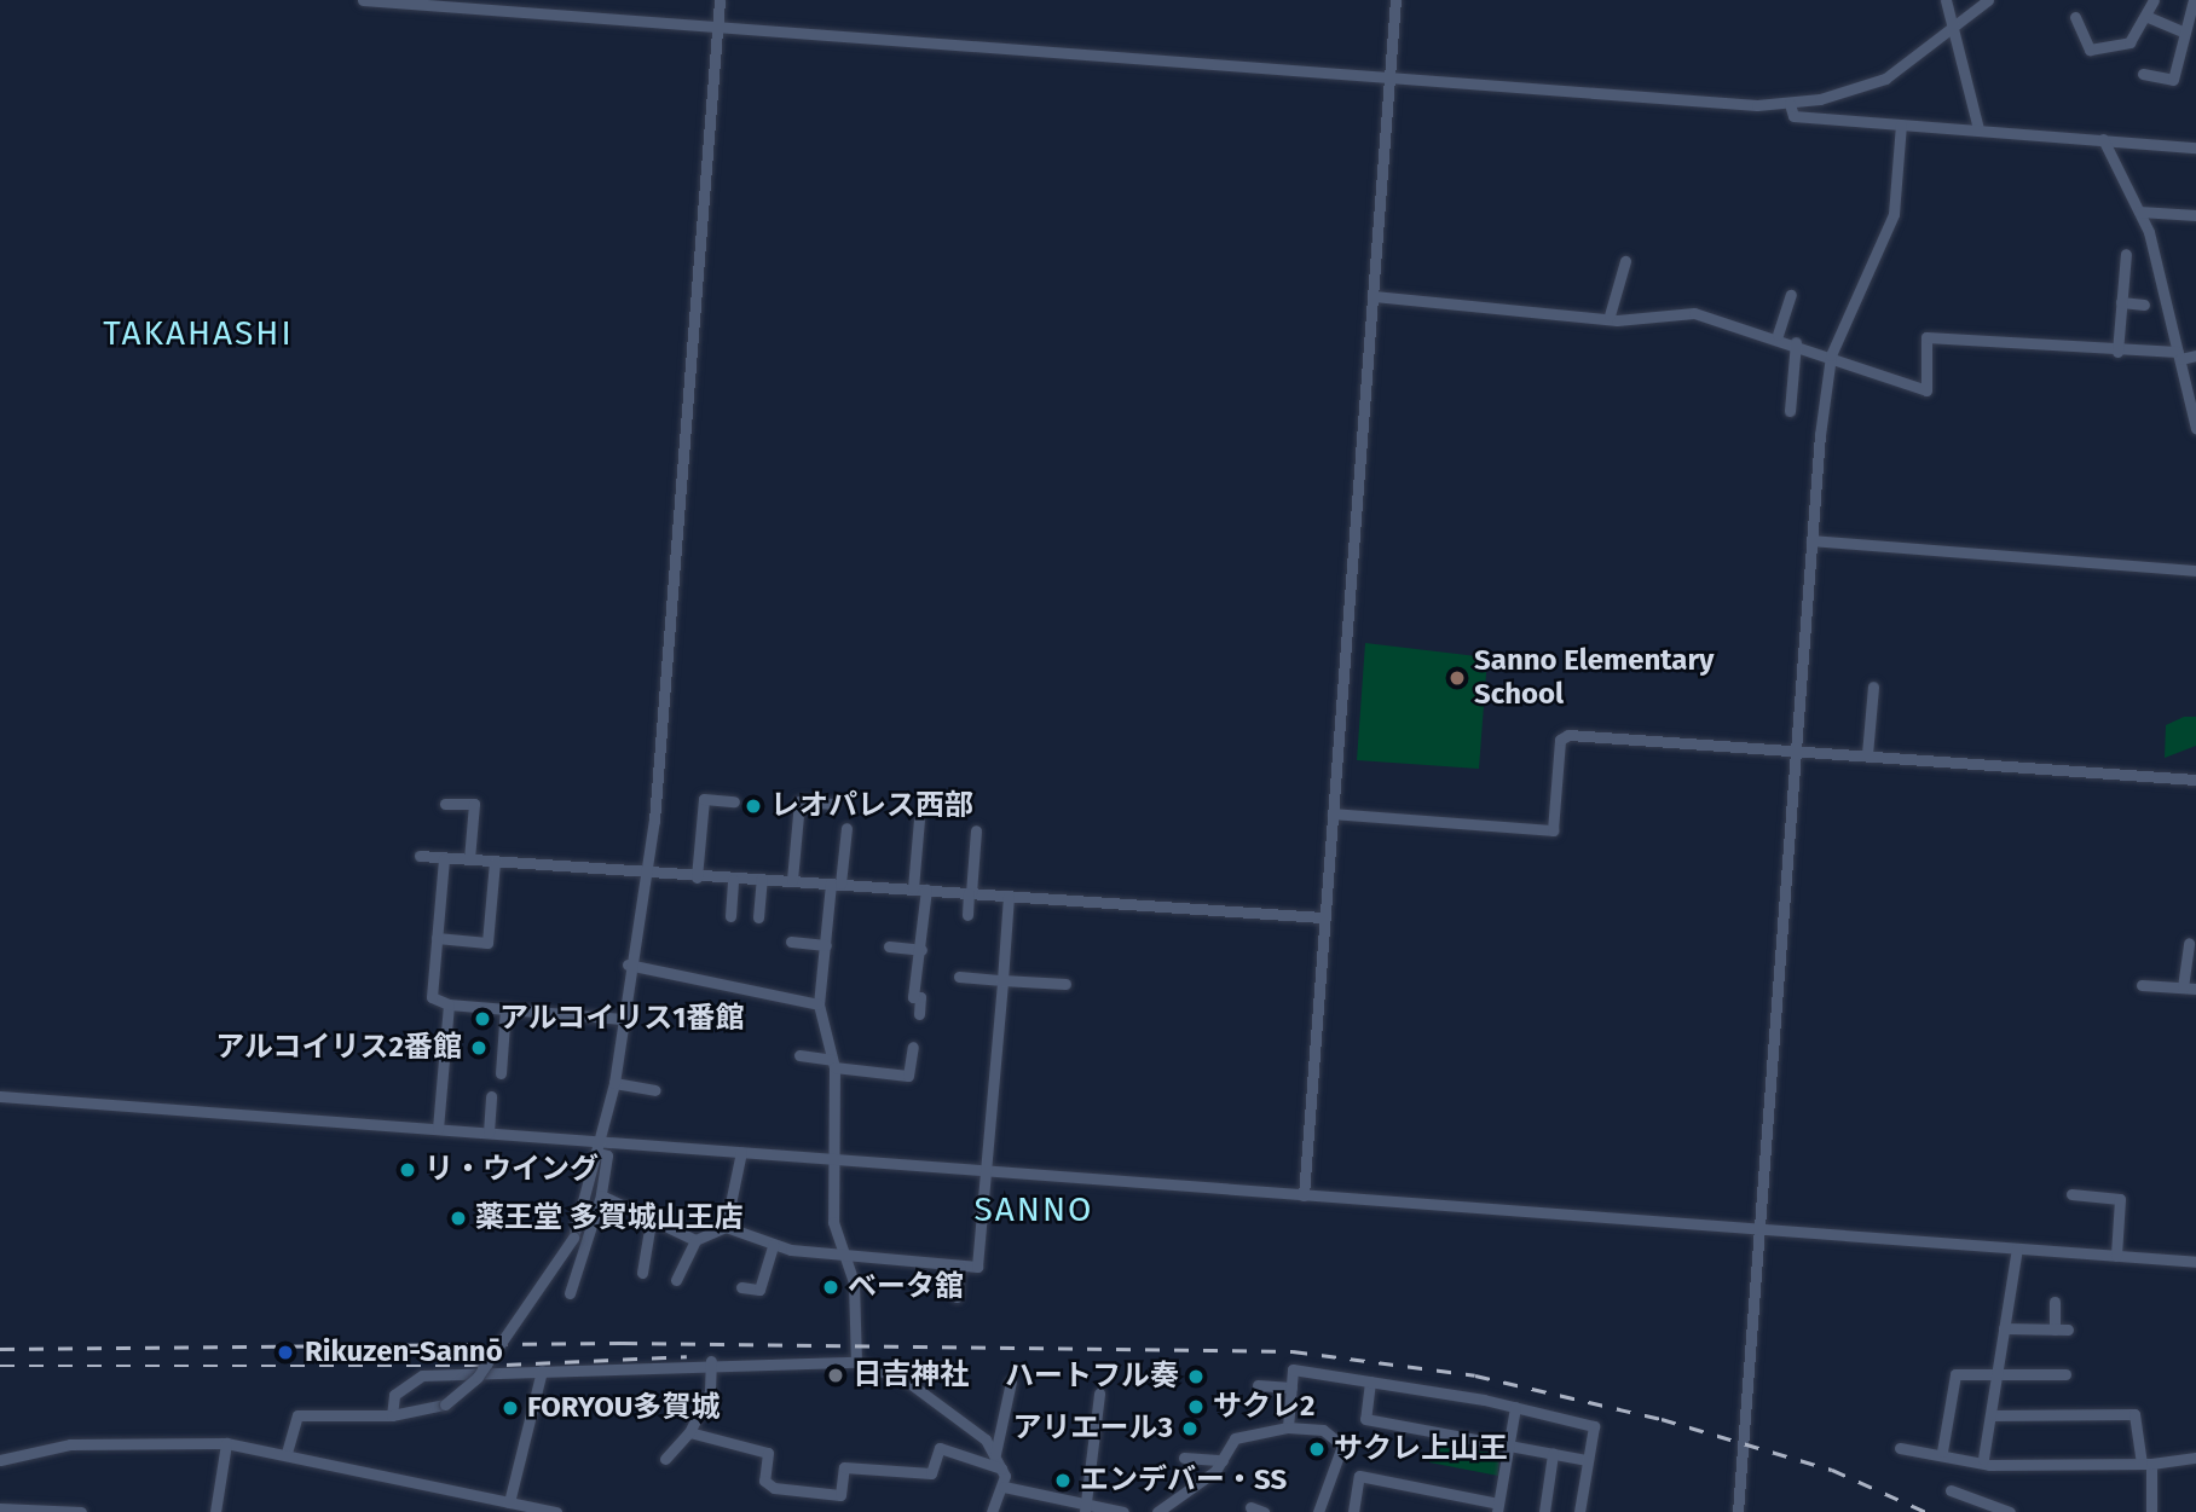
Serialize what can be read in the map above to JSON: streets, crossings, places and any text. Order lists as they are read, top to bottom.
{
  "districts": ["TAKAHASHI", "SANNO"],
  "places": [
    "Sanno Elementary School",
    "レオパレス西部",
    "アルコイリス1番館",
    "アルコイリス2番館",
    "リ・ウイング",
    "薬王堂 多賀城山王店",
    "ベータ舘",
    "Rikuzen-Sannō",
    "日吉神社",
    "ハートフル奏",
    "サクレ2",
    "FORYOU多賀城",
    "アリエール3",
    "サクレ上山王",
    "エンデバー・SS"
  ]
}
